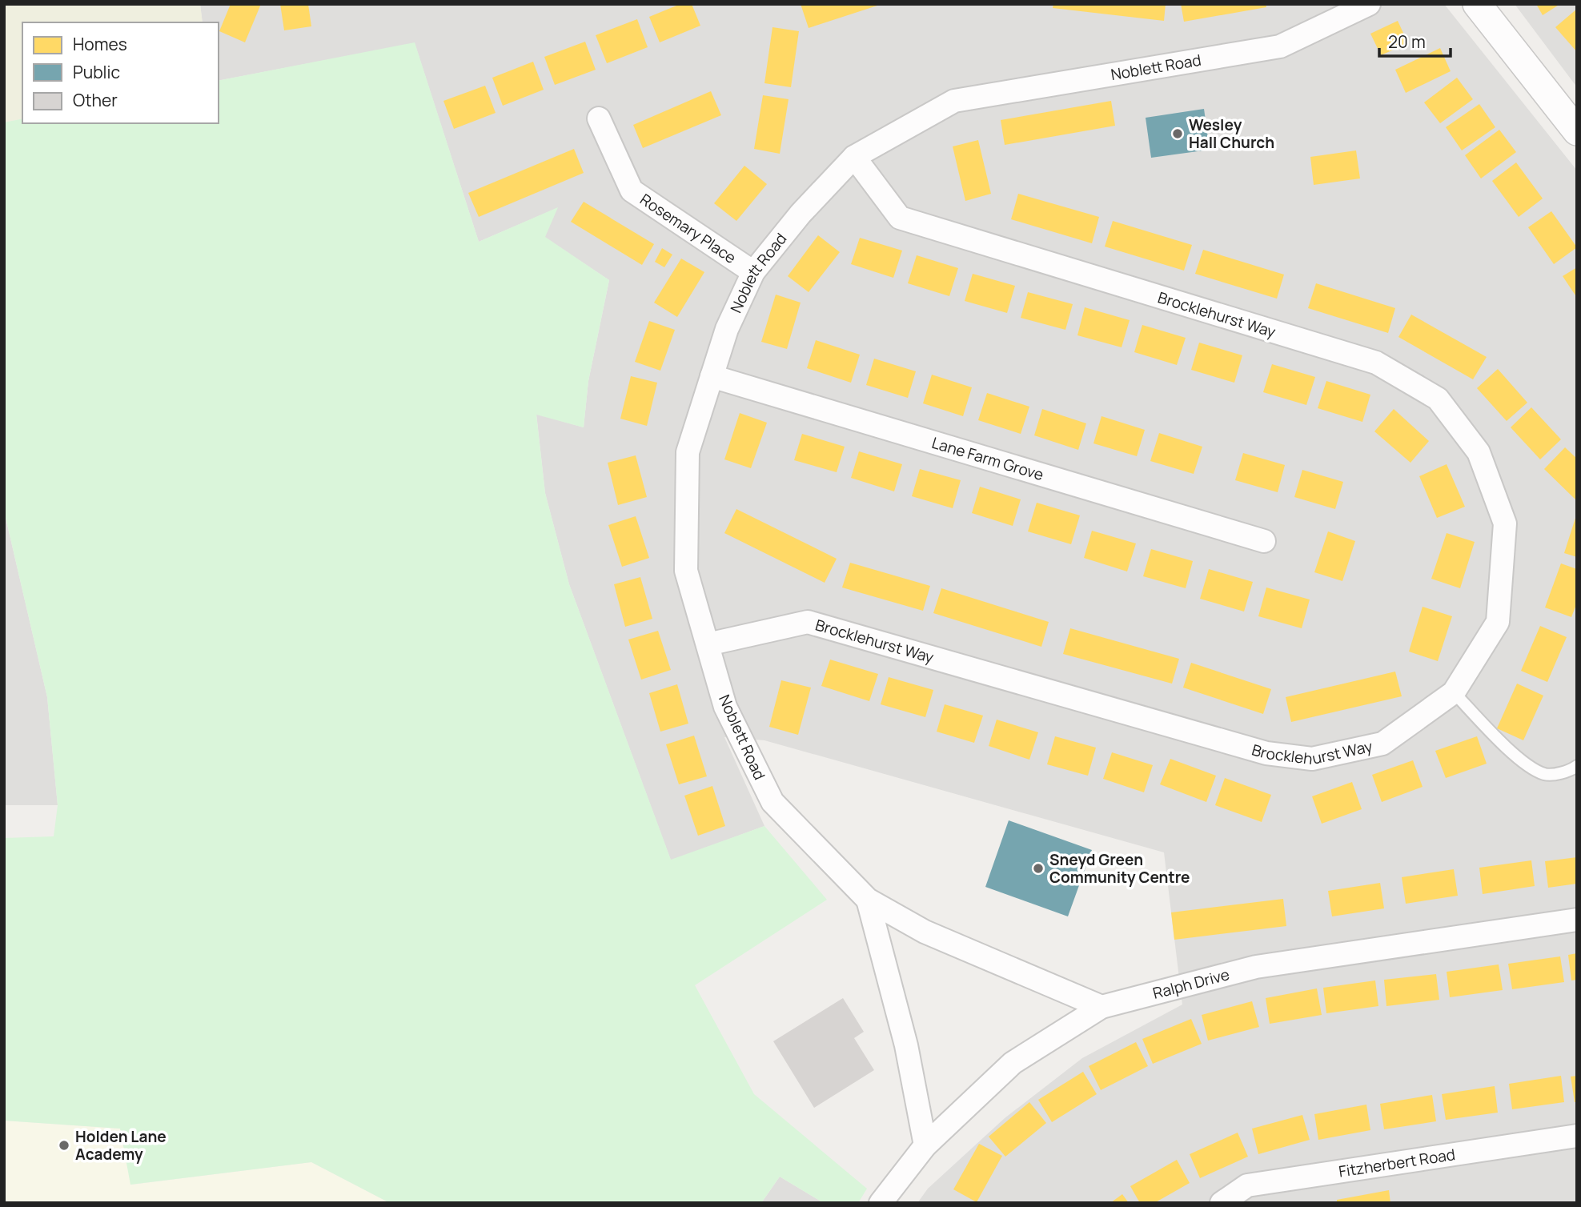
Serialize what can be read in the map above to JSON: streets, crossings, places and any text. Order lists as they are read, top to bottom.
{
  "streets": {
    "street": [
      "Noblett Road",
      "Rosemary Place",
      "Brocklehurst Way",
      "Lane Farm Grove",
      "Ralph Drive",
      "Fitzherbert Road"
    ]
  },
  "crossings": [
    ["Noblett Road", "Rosemary Place"],
    ["Noblett Road", "Brocklehurst Way"],
    ["Noblett Road", "Lane Farm Grove"],
    ["Noblett Road", "Ralph Drive"]
  ],
  "places": ["Wesley Hall Church", "Sneyd Green Community Centre", "Holden Lane Academy"],
  "legend": ["Homes", "Public", "Other"],
  "scale_bar": "20 m"
}
